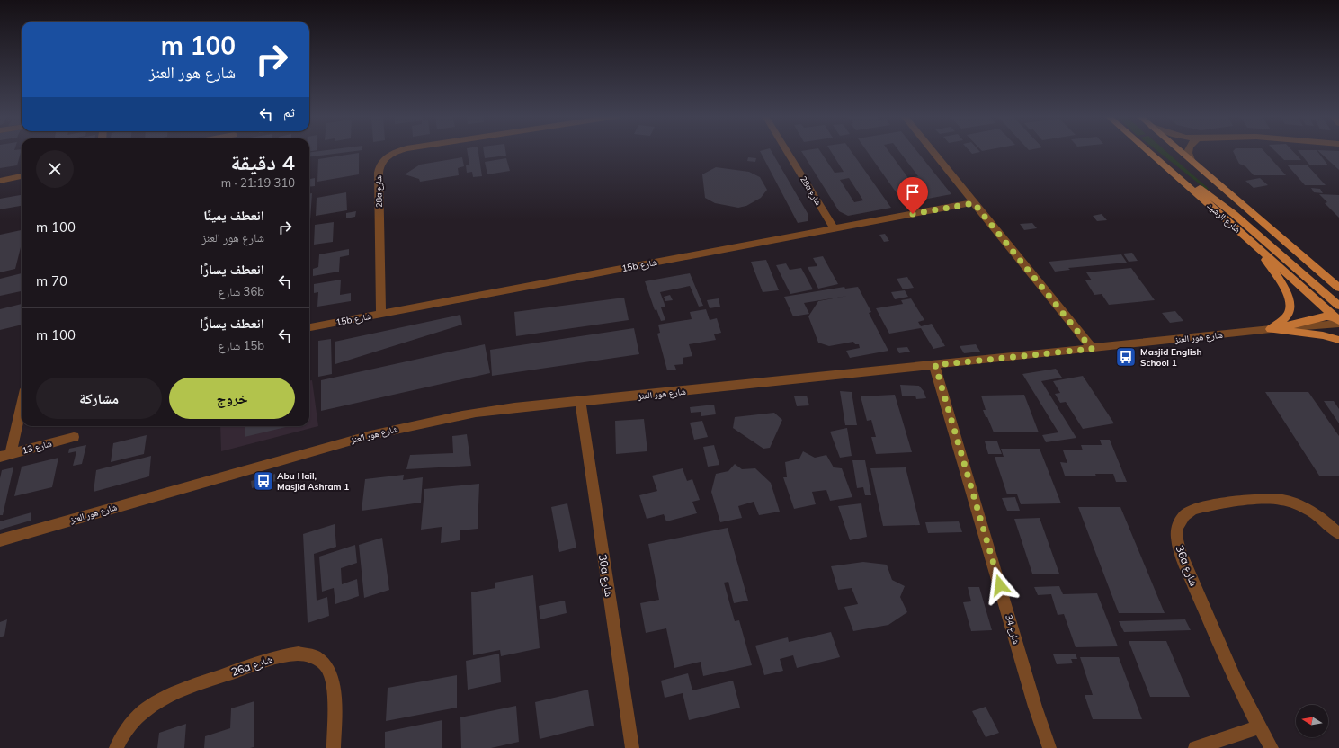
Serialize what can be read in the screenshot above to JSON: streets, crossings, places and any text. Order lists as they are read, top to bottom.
{
  "streets": {
    "main road": ["شارع الرشيد"],
    "street": [
      "28a شارع",
      "15b شارع",
      "شارع هور العنز",
      "شارع 13",
      "36a شارع",
      "30a شارع",
      "شارع 34",
      "26a شارع"
    ]
  },
  "crossings": [
    ["28a شارع", "15b شارع"],
    ["شارع الرشيد", "شارع هور العنز"],
    ["شارع هور العنز", "30a شارع"],
    ["شارع هور العنز", "شارع 34"]
  ],
  "places": {
    "bus stop": ["Masjid English School 1", "Abu Hail, Masjid Ashram 1"]
  },
  "north": "left",
  "page": {
    "turn": ["100 m", "شارع هور العنز"],
    "then": "ثم",
    "heading": ["4 دقيقة", "310 m · 21:19"],
    "list": [
      {
        "name": "انعطف يمينًا",
        "note": "شارع هور العنز",
        "value": "100 m"
      },
      {
        "name": "انعطف يسارًا",
        "note": "36b شارع",
        "value": "70 m"
      },
      {
        "name": "انعطف يسارًا",
        "note": "15b شارع",
        "value": "100 m"
      }
    ],
    "buttons": ["خروج", "مشاركة"]
  }
}
